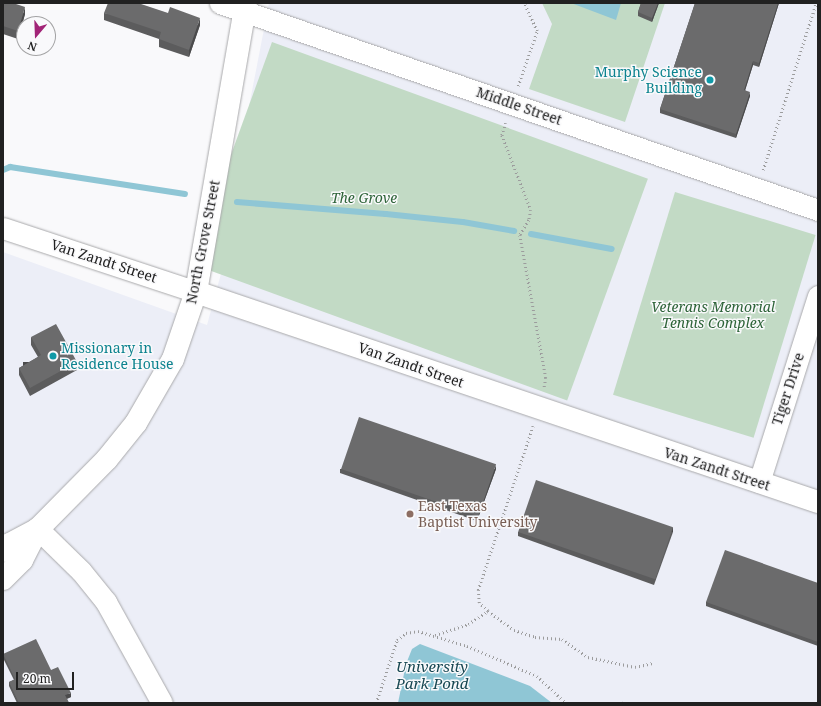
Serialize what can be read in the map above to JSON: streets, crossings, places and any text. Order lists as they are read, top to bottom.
{
  "streets": {
    "main road": ["North Grove Street", "Van Zandt Street"],
    "street": ["Middle Street", "Tiger Drive"]
  },
  "crossings": [
    ["Middle Street", "North Grove Street"],
    ["North Grove Street", "Van Zandt Street"],
    ["Van Zandt Street", "Tiger Drive"]
  ],
  "water": ["University Park Pond"],
  "parks": ["The Grove", "Veterans Memorial Tennis Complex"],
  "places": ["Murphy Science Building", "Missionary in Residence House", "East Texas Baptist University"],
  "scale_bar": "20 m",
  "north": "bottom"
}
